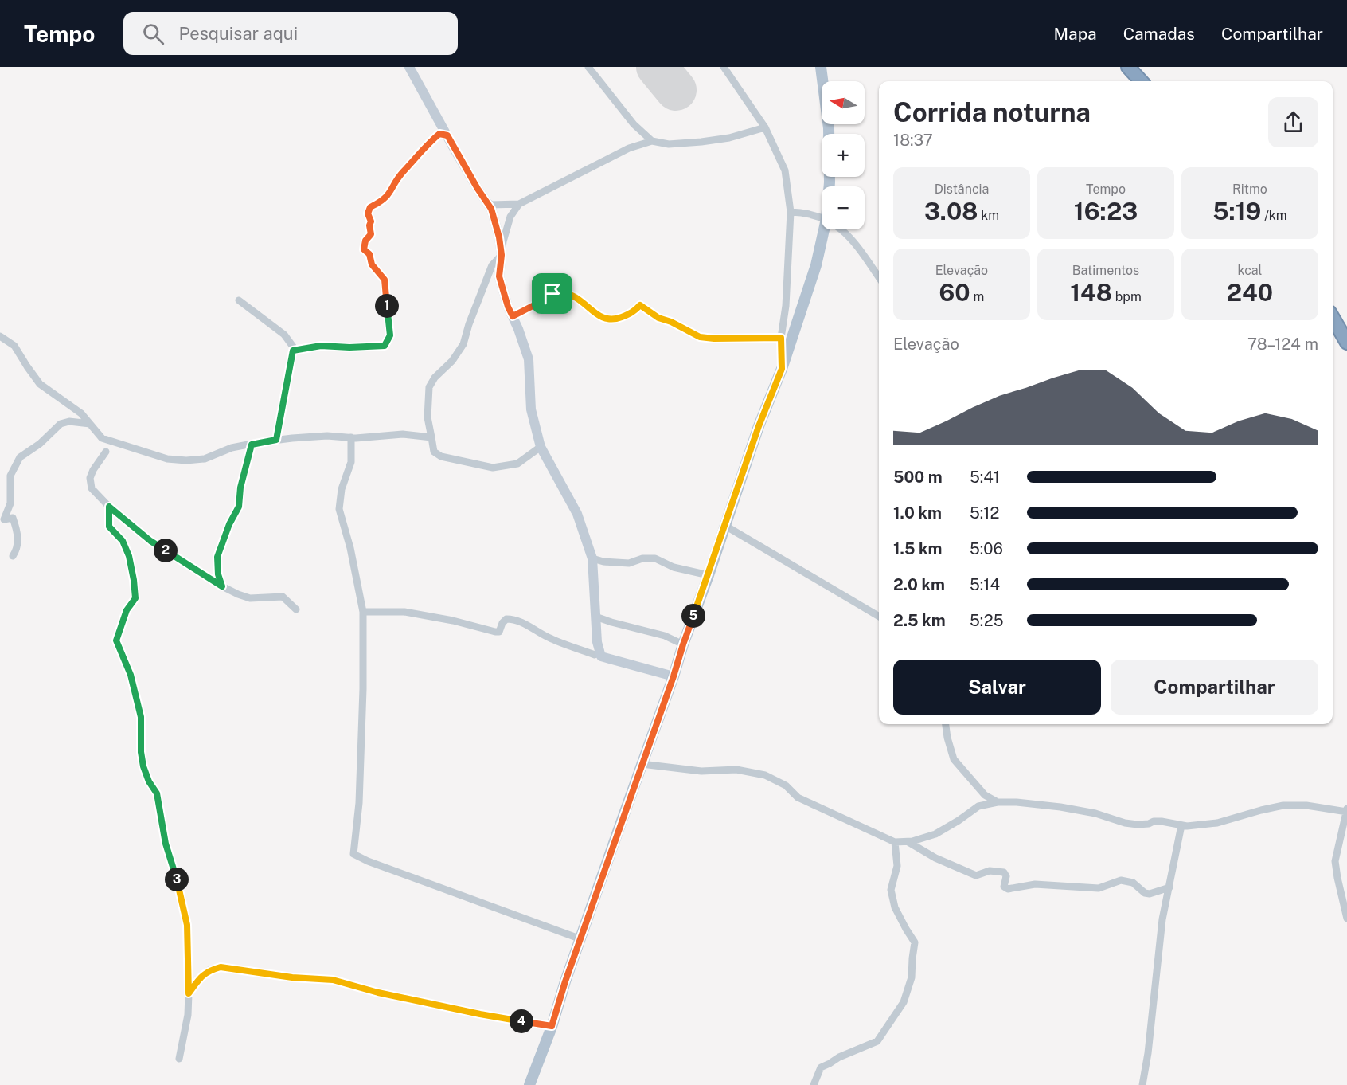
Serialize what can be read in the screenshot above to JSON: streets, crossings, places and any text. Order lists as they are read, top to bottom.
{
  "north": "left",
  "page": {
    "header": "Tempo",
    "search": "Pesquisar aqui",
    "nav": ["Mapa", "Camadas", "Compartilhar"],
    "map_buttons": ["+", "−"],
    "heading": ["Corrida noturna", "18:37"],
    "stats": [
      ["Distância", "3.08 km"],
      ["Tempo", "16:23"],
      ["Ritmo", "5:19 /km"],
      ["Elevação", "60 m"],
      ["Batimentos", "148 bpm"],
      ["kcal", "240"]
    ],
    "pins": [
      "1",
      "2",
      "5",
      "3",
      "4"
    ],
    "chart": ["Elevação", "78–124 m"],
    "list": [
      {
        "name": "500 m",
        "note": "5:41"
      },
      {
        "name": "1.0 km",
        "note": "5:12"
      },
      {
        "name": "1.5 km",
        "note": "5:06"
      },
      {
        "name": "2.0 km",
        "note": "5:14"
      },
      {
        "name": "2.5 km",
        "note": "5:25"
      }
    ],
    "buttons": ["Salvar", "Compartilhar"]
  }
}
